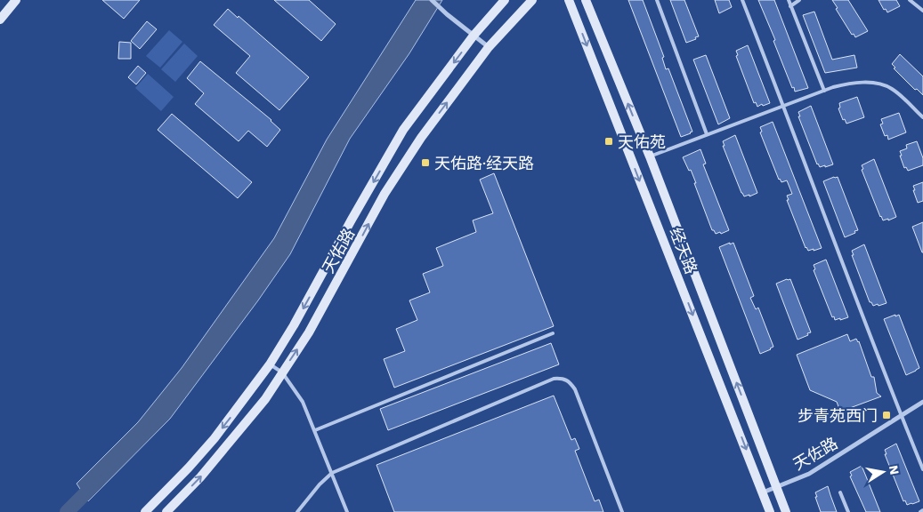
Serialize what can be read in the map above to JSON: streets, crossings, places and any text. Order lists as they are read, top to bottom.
{
  "streets": {
    "main road": ["天佑路", "经天路"],
    "street": ["天佐路"]
  },
  "crossings": [
    ["经天路", "天佐路"]
  ],
  "places": {
    "transit": ["天佑苑", "天佑路·经天路", "步青苑西门"]
  },
  "north": "right"
}
